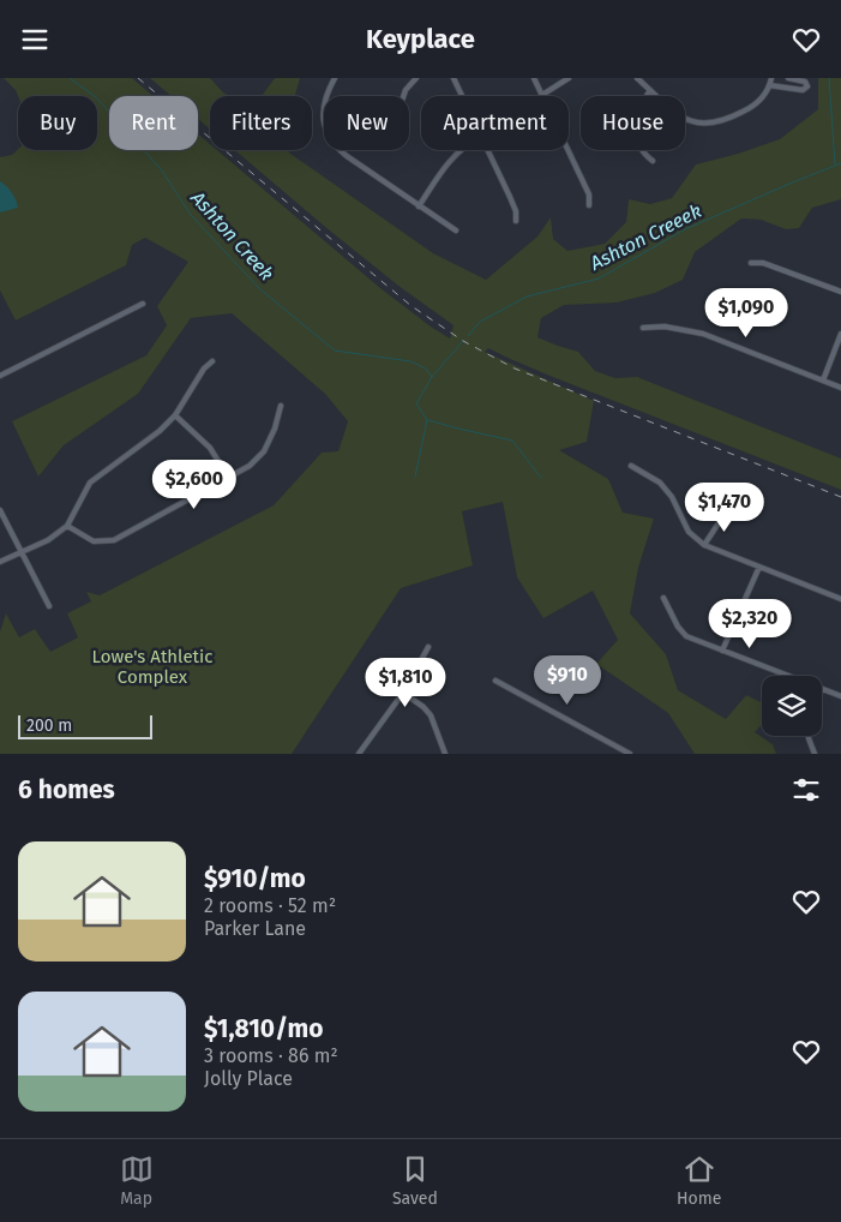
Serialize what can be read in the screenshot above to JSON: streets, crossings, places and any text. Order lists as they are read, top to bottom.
{
  "water": ["Ashton Creek", "Ashton Creeek"],
  "parks": ["Lowe's Athletic Complex"],
  "scale_bar": "200 m",
  "page": {
    "header": "Keyplace",
    "chip": [
      "Buy",
      "Rent",
      "Filters",
      "New",
      "Apartment",
      "House"
    ],
    "price": [
      "$1,090",
      "$2,600",
      "$1,470",
      "$2,320",
      "$910",
      "$1,810"
    ],
    "scale": "200 m",
    "heading": "6 homes",
    "list": [
      {
        "name": "$910/mo",
        "note": "2 rooms · 52 m² · Parker Lane"
      },
      {
        "name": "$1,810/mo",
        "note": "3 rooms · 86 m² · Jolly Place"
      }
    ],
    "tabs": ["Map", "Saved", "Home"]
  }
}
